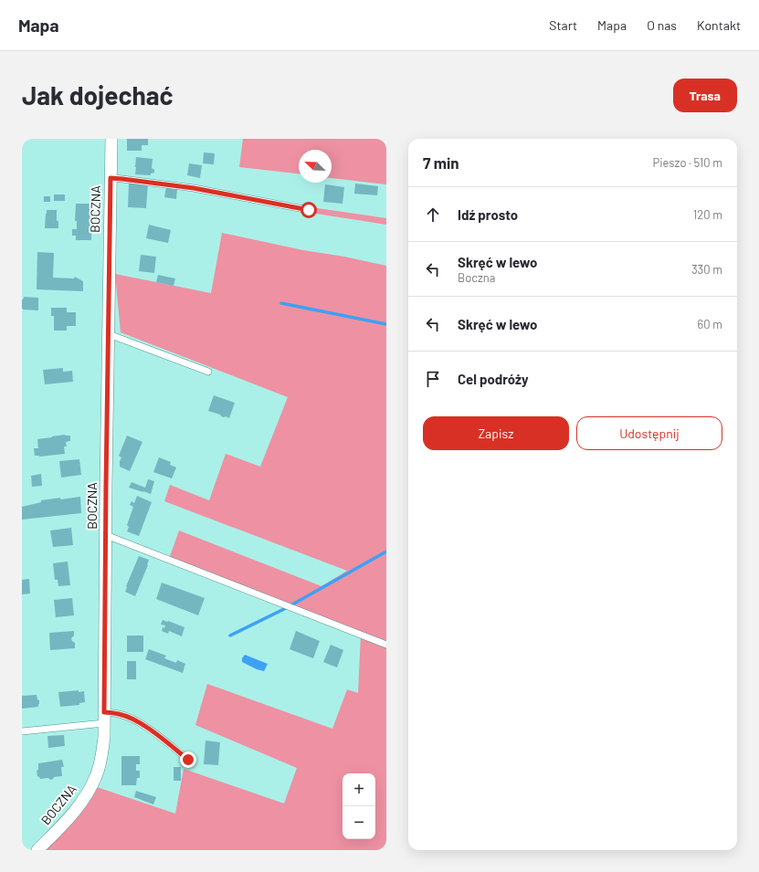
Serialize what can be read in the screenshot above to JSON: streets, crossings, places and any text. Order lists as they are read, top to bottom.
{
  "streets": {
    "street": ["BOCZNA"]
  },
  "north": "top left",
  "page": {
    "header": "Mapa",
    "nav": [
      "Start",
      "Mapa",
      "O nas",
      "Kontakt"
    ],
    "buttons": [
      "Trasa",
      ["Zapisz", "Udostępnij"]
    ],
    "title": "Jak dojechać",
    "heading": ["7 min", "Pieszo · 510 m"],
    "list": [
      ["Idź prosto", "120 m"],
      ["Skręć w lewo", "Boczna", "330 m"],
      ["Skręć w lewo", "60 m"],
      "Cel podróży"
    ],
    "map_buttons": ["+", "−"]
  }
}
